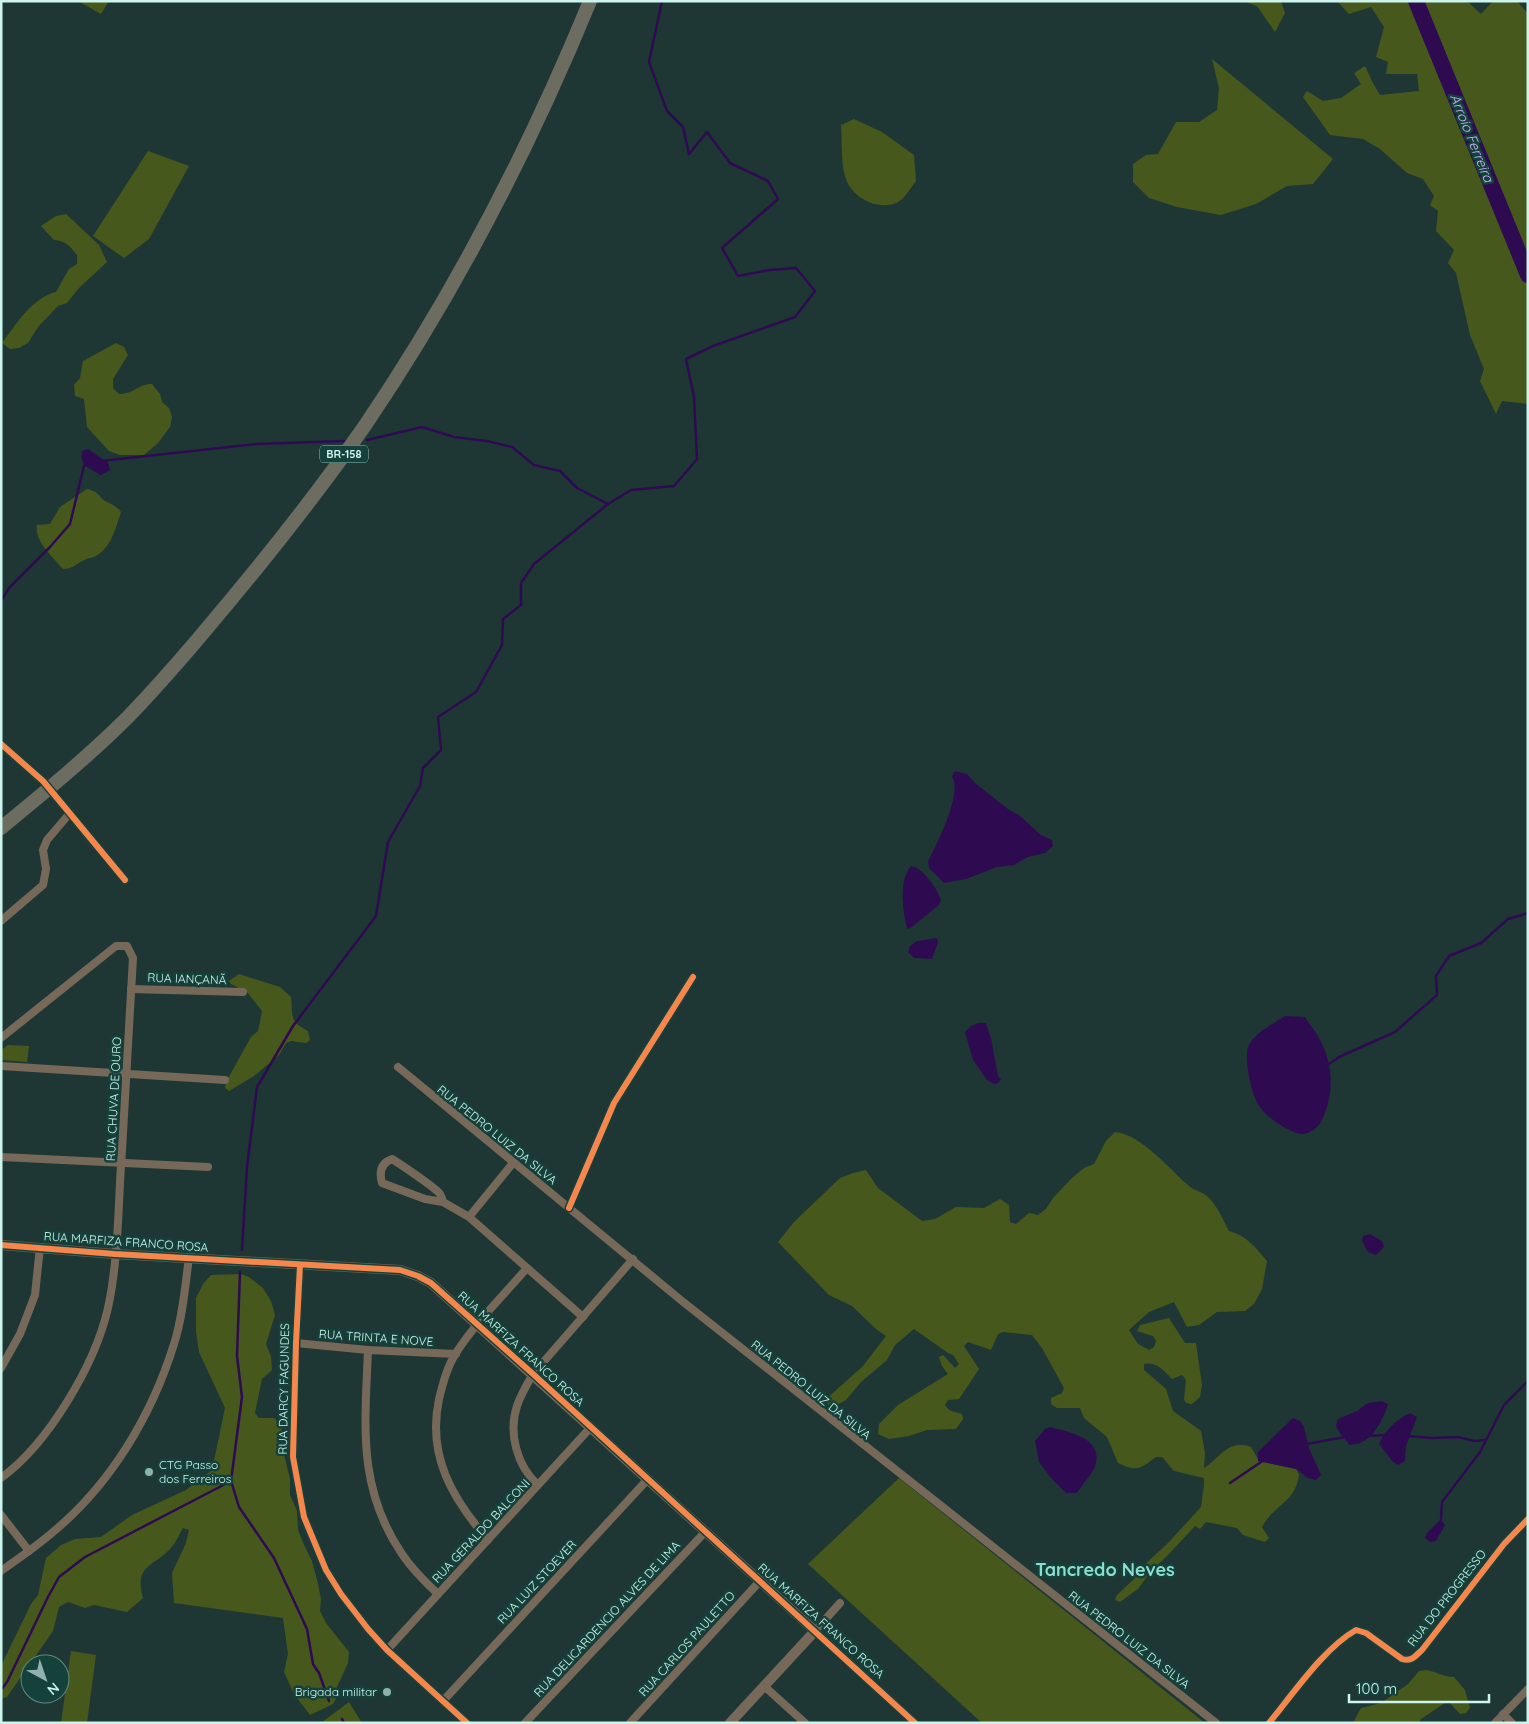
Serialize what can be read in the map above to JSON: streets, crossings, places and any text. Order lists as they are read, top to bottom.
{
  "streets": {
    "highway": ["BR-158"],
    "street": [
      "RUA IANÇANÃ",
      "RUA CHUVA DE OURO",
      "RUA PEDRO LUIZ DA SILVA",
      "RUA MARFIZA FRANCO ROSA",
      "RUA TRINTA E NOVE",
      "RUA DARCY FAGUNDES",
      "RUA GERALDO BALCONI",
      "RUA LUIZ STOEVER",
      "RUA DO PROGRESSO",
      "RUA DELICARDENCIO ALVES DE LIMA",
      "RUA CARLOS PAULETTO"
    ]
  },
  "crossings": [
    ["RUA IANÇANÃ", "RUA CHUVA DE OURO"],
    ["RUA CHUVA DE OURO", "RUA MARFIZA FRANCO ROSA"],
    ["RUA MARFIZA FRANCO ROSA", "RUA DARCY FAGUNDES"],
    ["RUA MARFIZA FRANCO ROSA", "RUA GERALDO BALCONI"],
    ["RUA MARFIZA FRANCO ROSA", "RUA LUIZ STOEVER"],
    ["RUA MARFIZA FRANCO ROSA", "RUA DELICARDENCIO ALVES DE LIMA"],
    ["RUA MARFIZA FRANCO ROSA", "RUA CARLOS PAULETTO"],
    ["RUA TRINTA E NOVE", "RUA DARCY FAGUNDES"],
    ["RUA DARCY FAGUNDES", "RUA GERALDO BALCONI"],
    ["RUA DARCY FAGUNDES", "RUA LUIZ STOEVER"]
  ],
  "districts": ["Tancredo Neves"],
  "water": ["Arroio Ferreira"],
  "places": ["CTG Passo dos Ferreiros", "Brigada militar"],
  "scale_bar": "100 m",
  "north": "bottom right"
}
